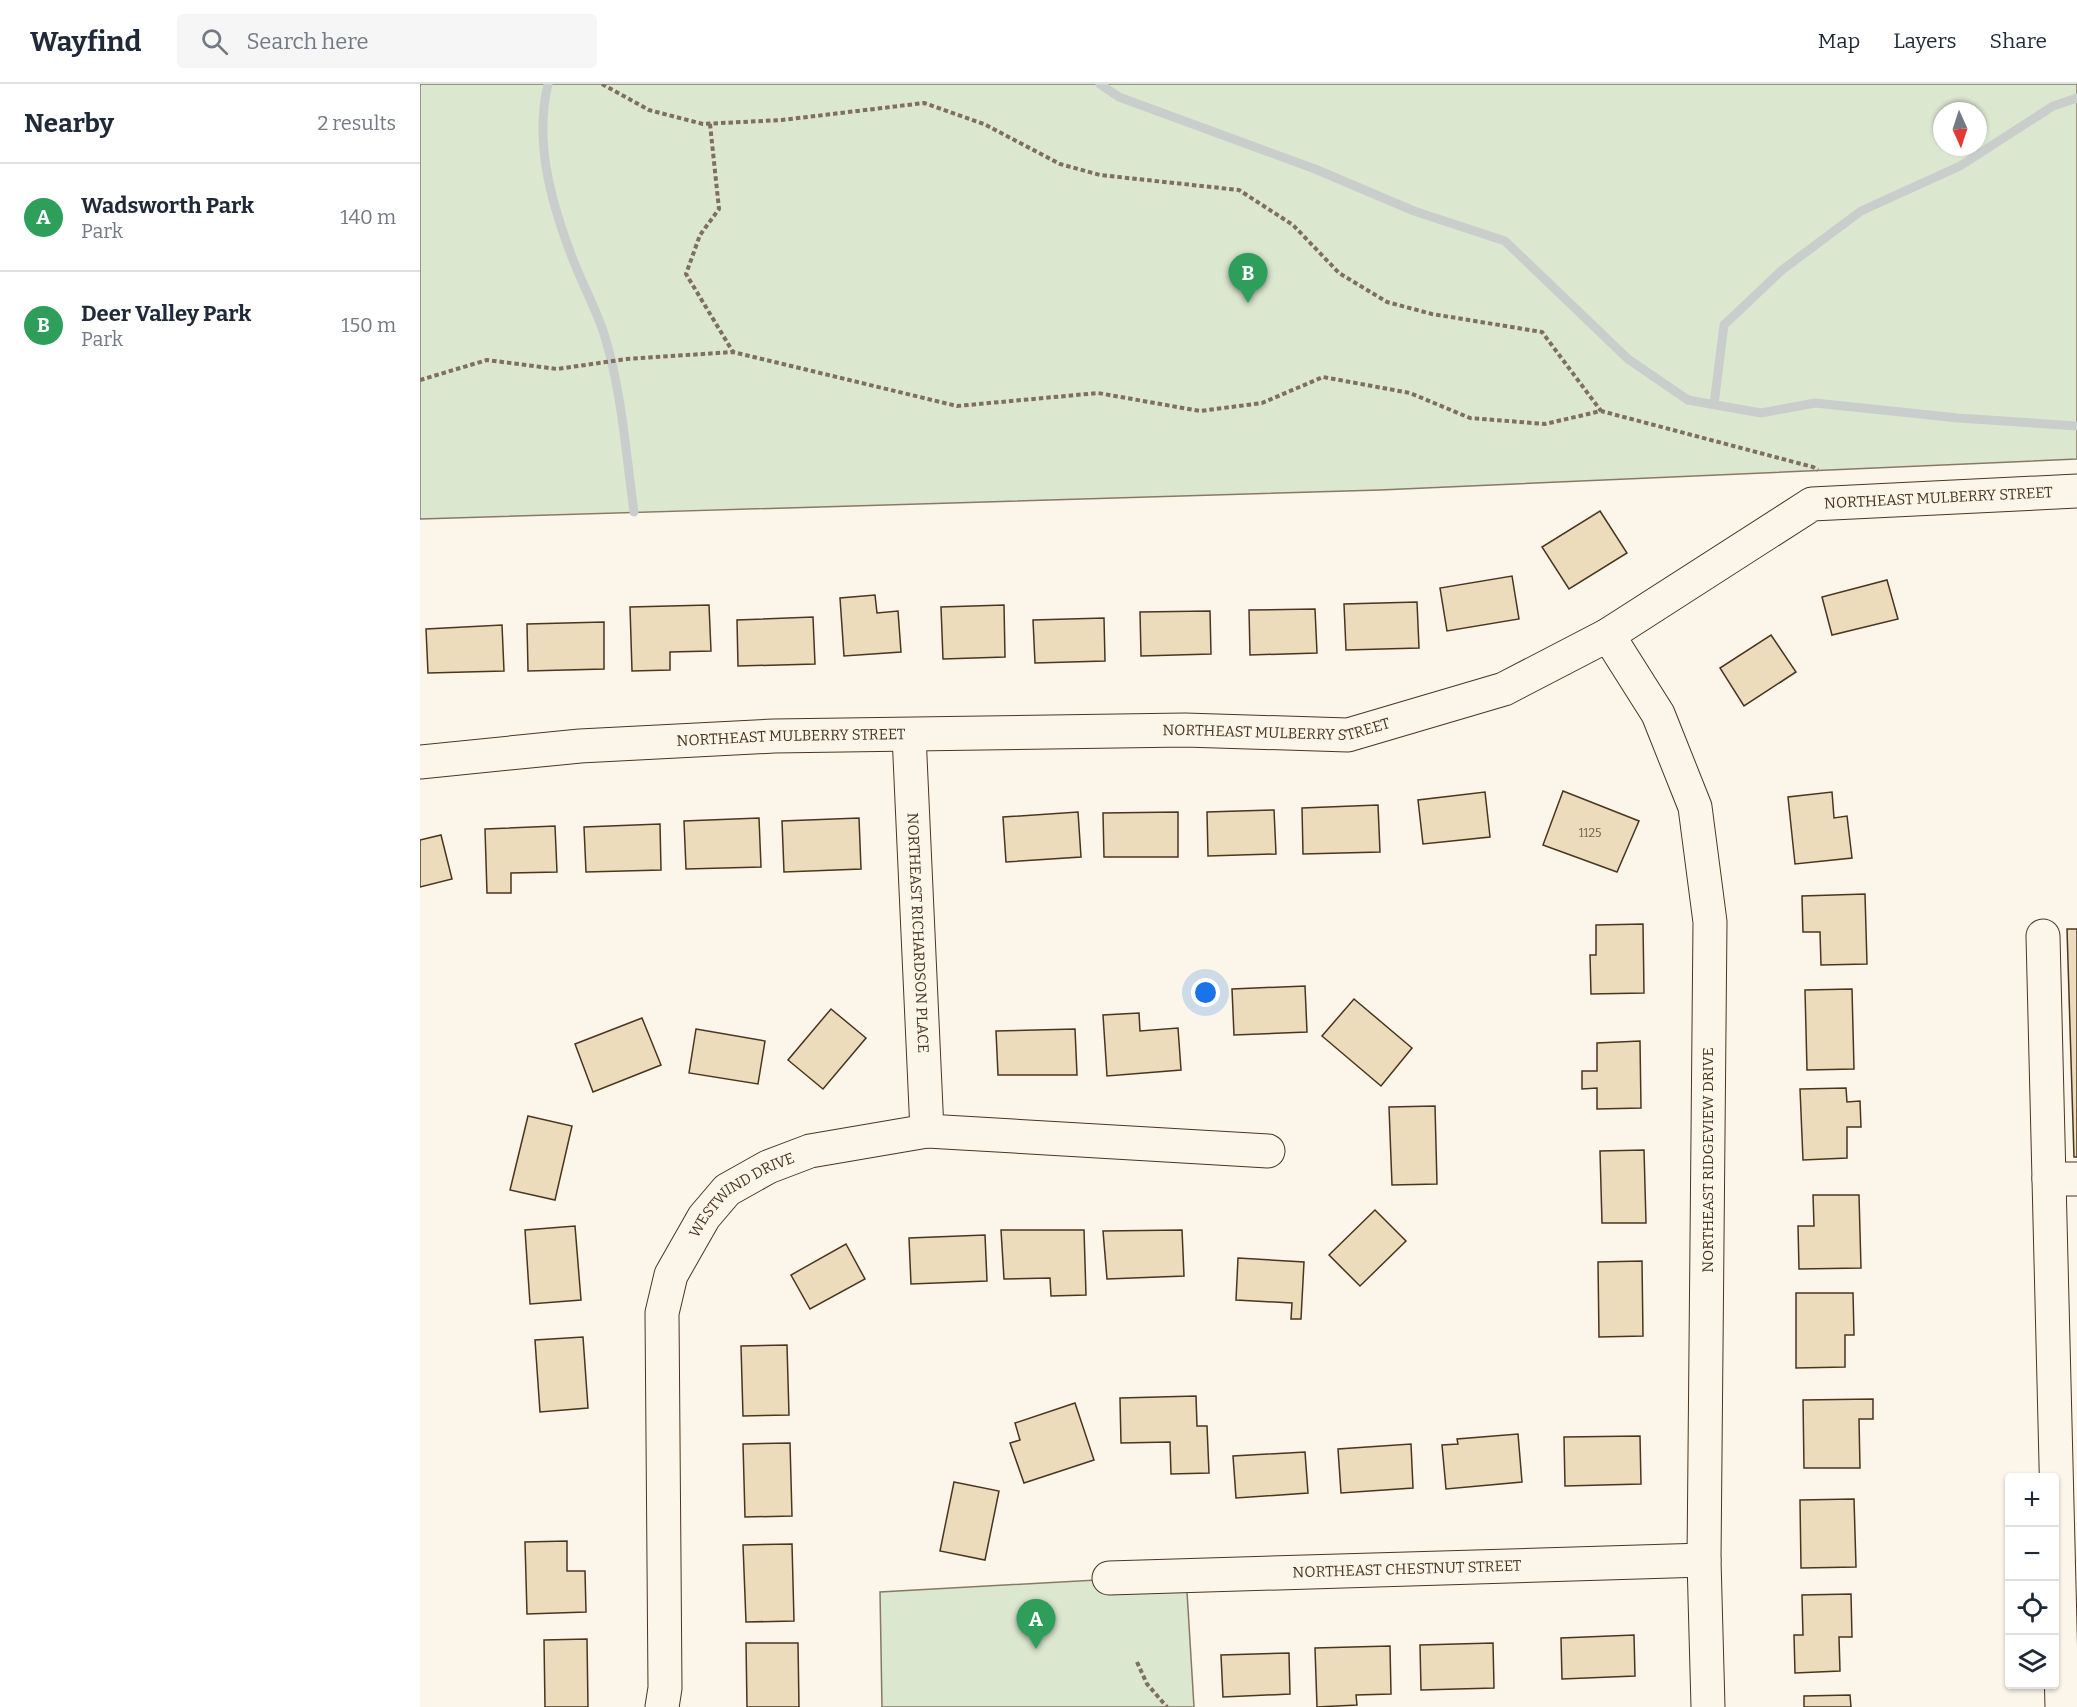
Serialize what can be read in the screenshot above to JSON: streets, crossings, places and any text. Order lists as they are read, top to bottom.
{
  "streets": {
    "street": [
      "NORTHEAST MULBERRY STREET",
      "NORTHEAST RICHARDSON PLACE",
      "NORTHEAST RIDGEVIEW DRIVE",
      "WESTWIND DRIVE",
      "NORTHEAST CHESTNUT STREET"
    ]
  },
  "crossings": [
    ["NORTHEAST MULBERRY STREET", "NORTHEAST RICHARDSON PLACE"],
    ["NORTHEAST MULBERRY STREET", "NORTHEAST RIDGEVIEW DRIVE"],
    ["NORTHEAST RICHARDSON PLACE", "WESTWIND DRIVE"],
    ["NORTHEAST RIDGEVIEW DRIVE", "NORTHEAST CHESTNUT STREET"]
  ],
  "house_numbers": ["1125"],
  "north": "bottom",
  "page": {
    "header": "Wayfind",
    "search": "Search here",
    "nav": ["Map", "Layers", "Share"],
    "heading": ["Nearby", "2 results"],
    "list": [
      {
        "mark": "A",
        "name": "Wadsworth Park",
        "note": "Park",
        "value": "140 m"
      },
      {
        "mark": "B",
        "name": "Deer Valley Park",
        "note": "Park",
        "value": "150 m"
      }
    ],
    "pins": ["B", "A"],
    "map_buttons": ["+", "−"]
  }
}
